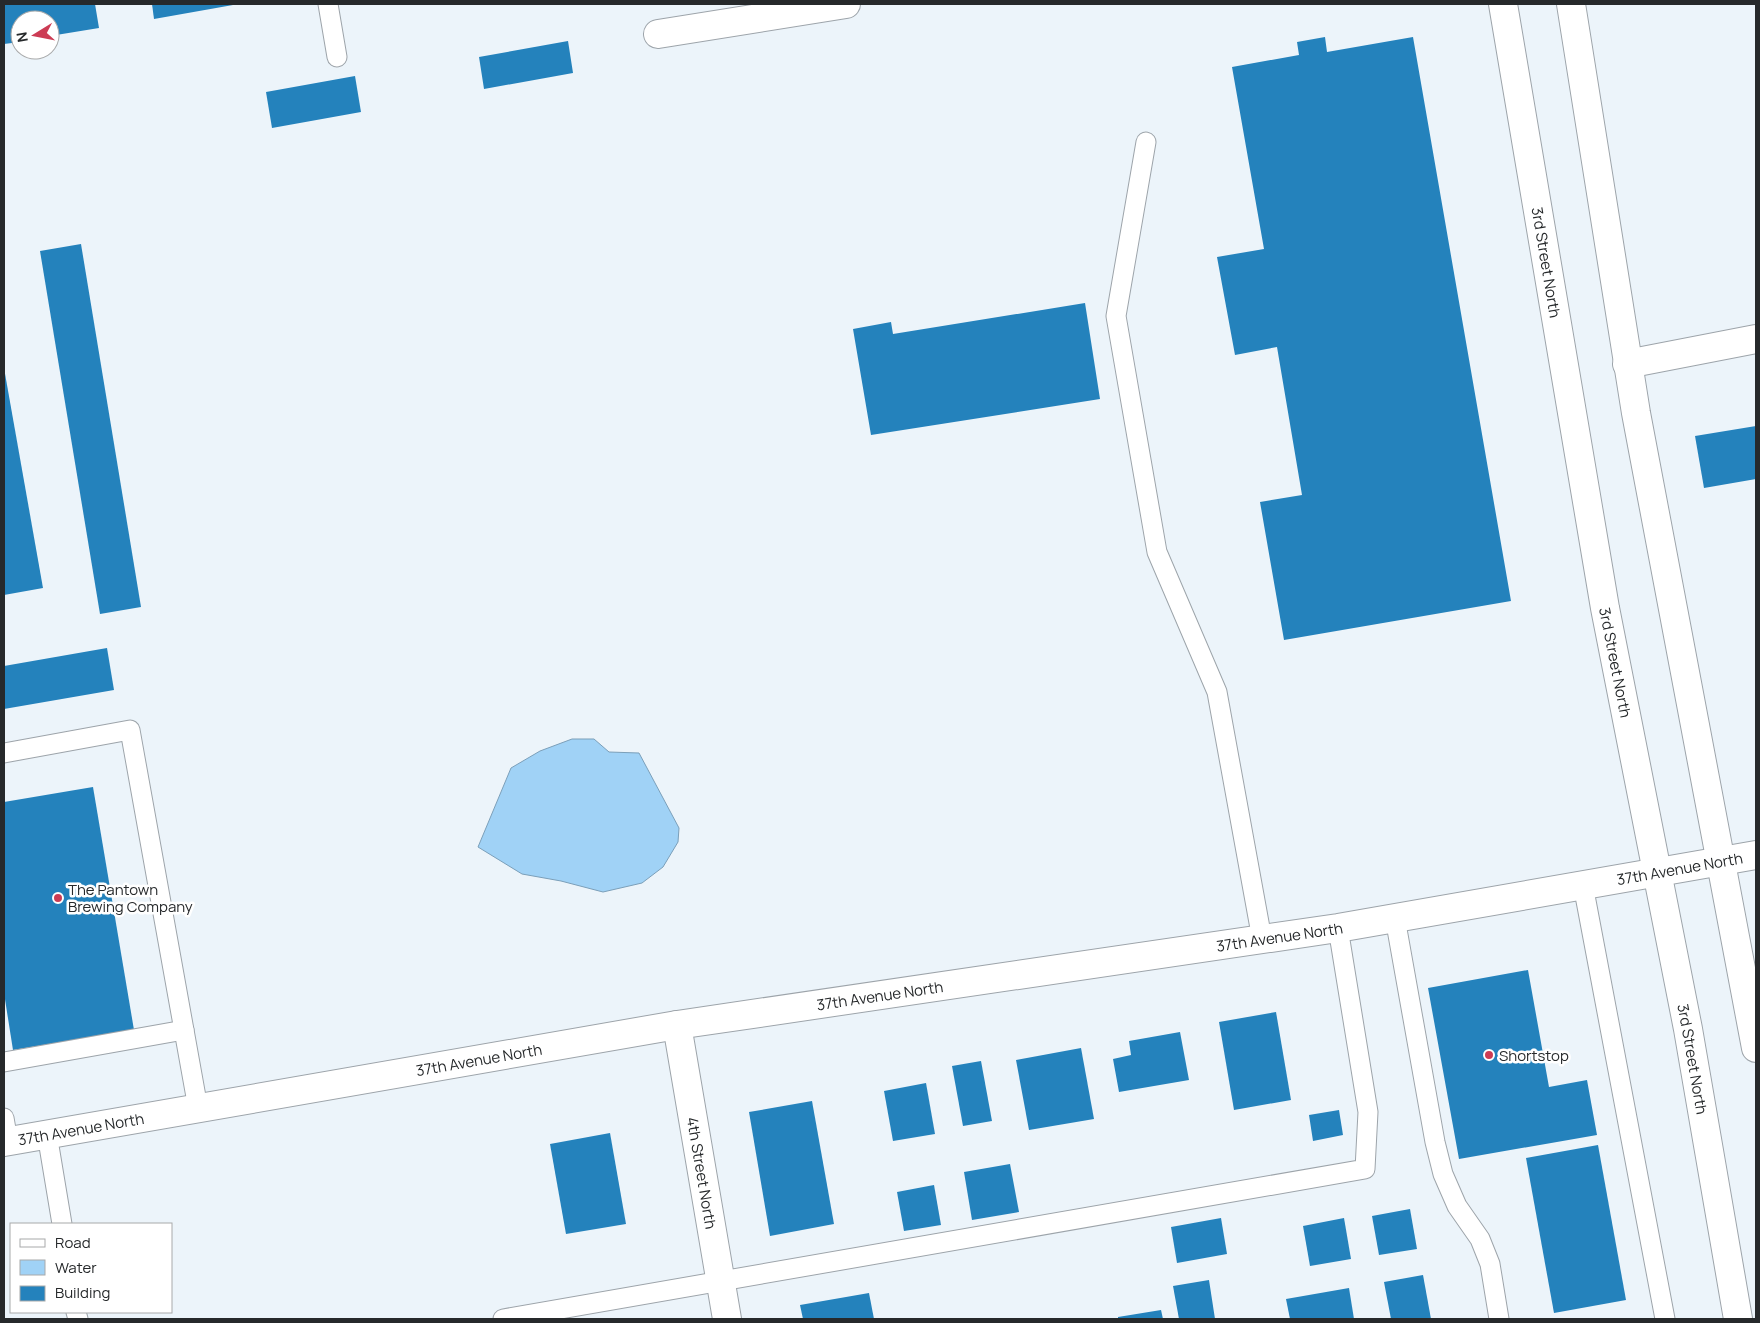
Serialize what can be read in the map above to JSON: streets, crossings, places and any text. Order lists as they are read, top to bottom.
{
  "streets": {
    "street": ["3rd Street North", "37th Avenue North", "4th Street North"]
  },
  "crossings": [
    ["3rd Street North", "37th Avenue North"],
    ["37th Avenue North", "4th Street North"]
  ],
  "places": ["The Pantown Brewing Company", "Shortstop"],
  "legend": ["Road", "Water", "Building"],
  "north": "left"
}
